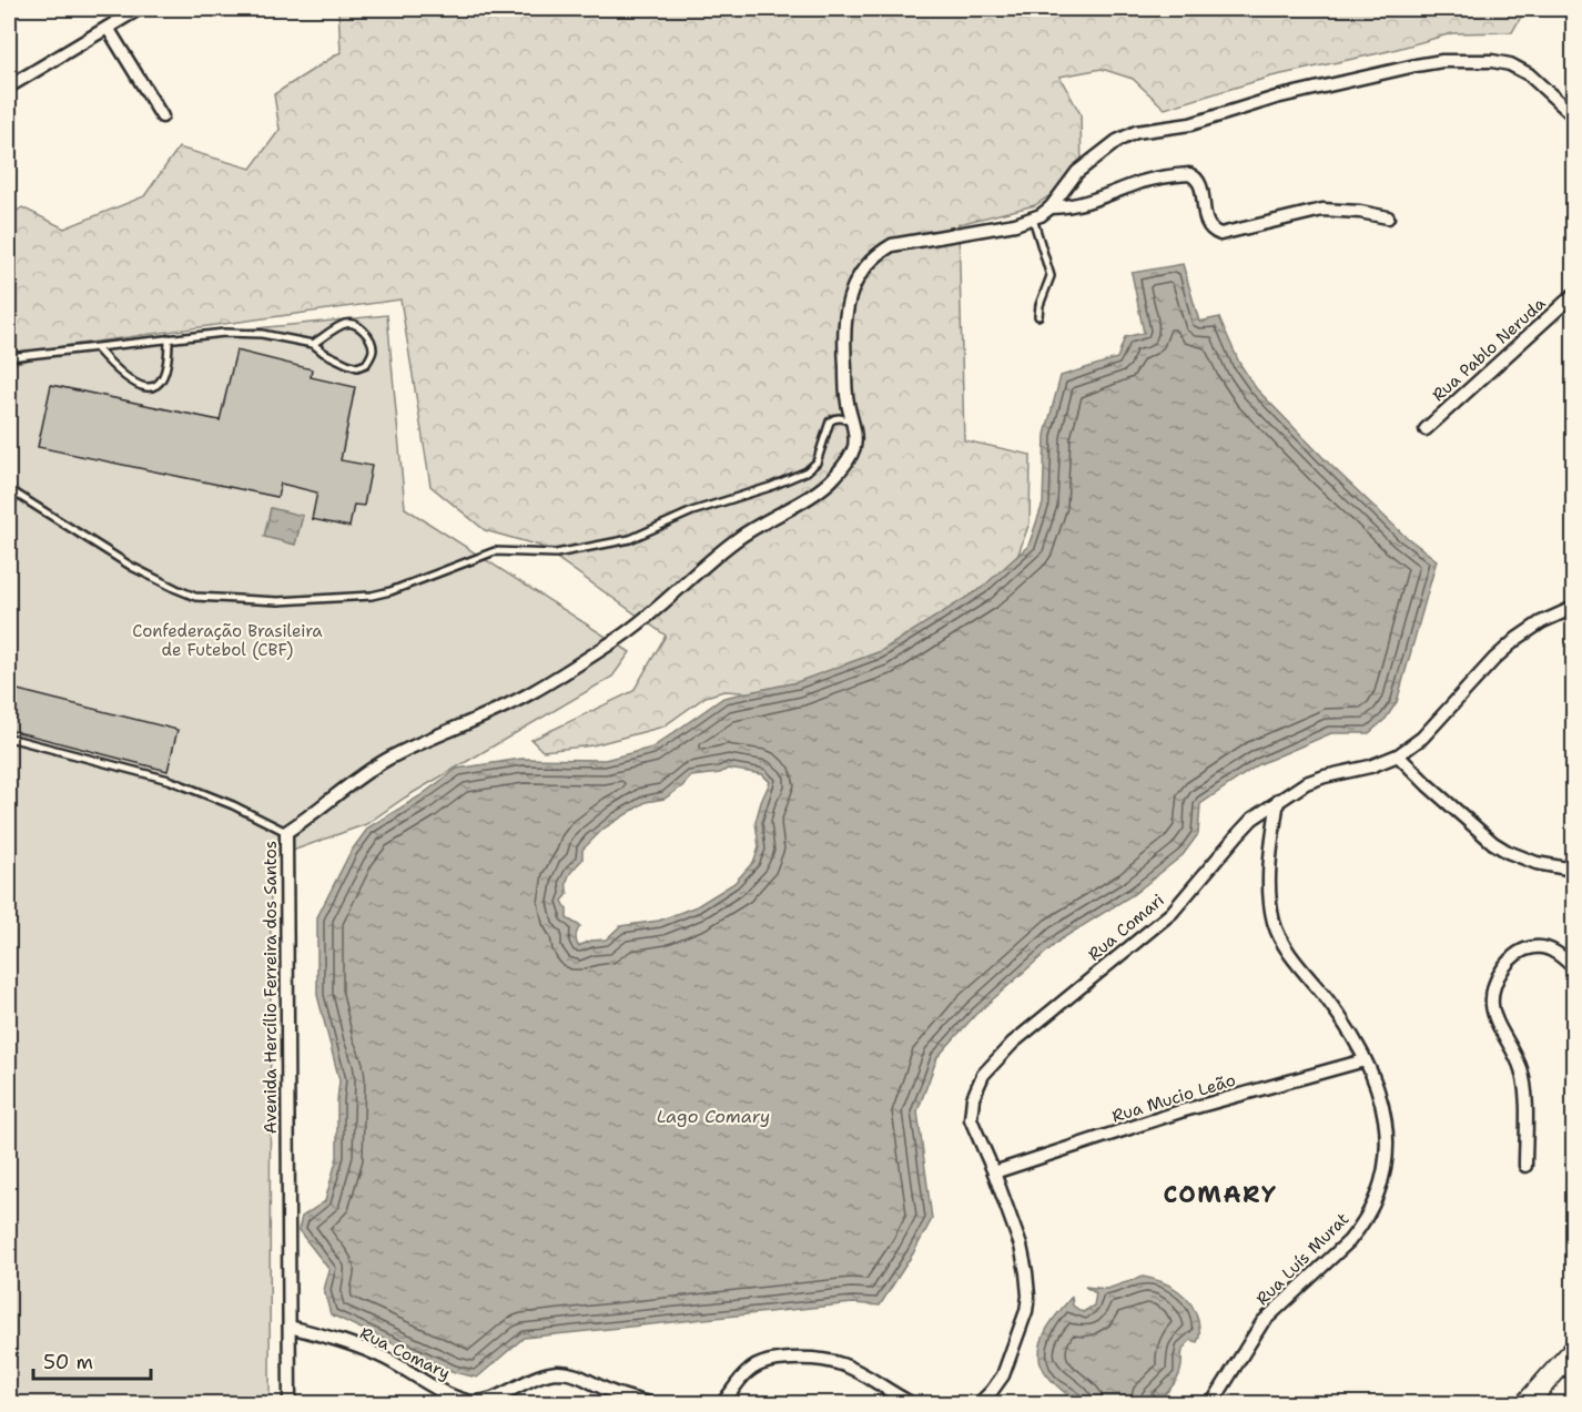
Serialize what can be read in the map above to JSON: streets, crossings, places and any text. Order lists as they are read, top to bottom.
{
  "streets": {
    "street": [
      "Rua Pablo Neruda",
      "Rua Comari",
      "Avenida Hercílio Ferreira dos Santos",
      "Rua Mucio Leão",
      "Rua Luís Murat",
      "Rua Comary"
    ]
  },
  "crossings": [
    ["Rua Comari", "Rua Mucio Leão"],
    ["Rua Comari", "Rua Luís Murat"],
    ["Avenida Hercílio Ferreira dos Santos", "Rua Comary"],
    ["Rua Mucio Leão", "Rua Luís Murat"]
  ],
  "districts": ["COMARY"],
  "water": ["Lago Comary"],
  "parks": ["Confederação Brasileira de Futebol (CBF)"],
  "scale_bar": "50 m"
}
